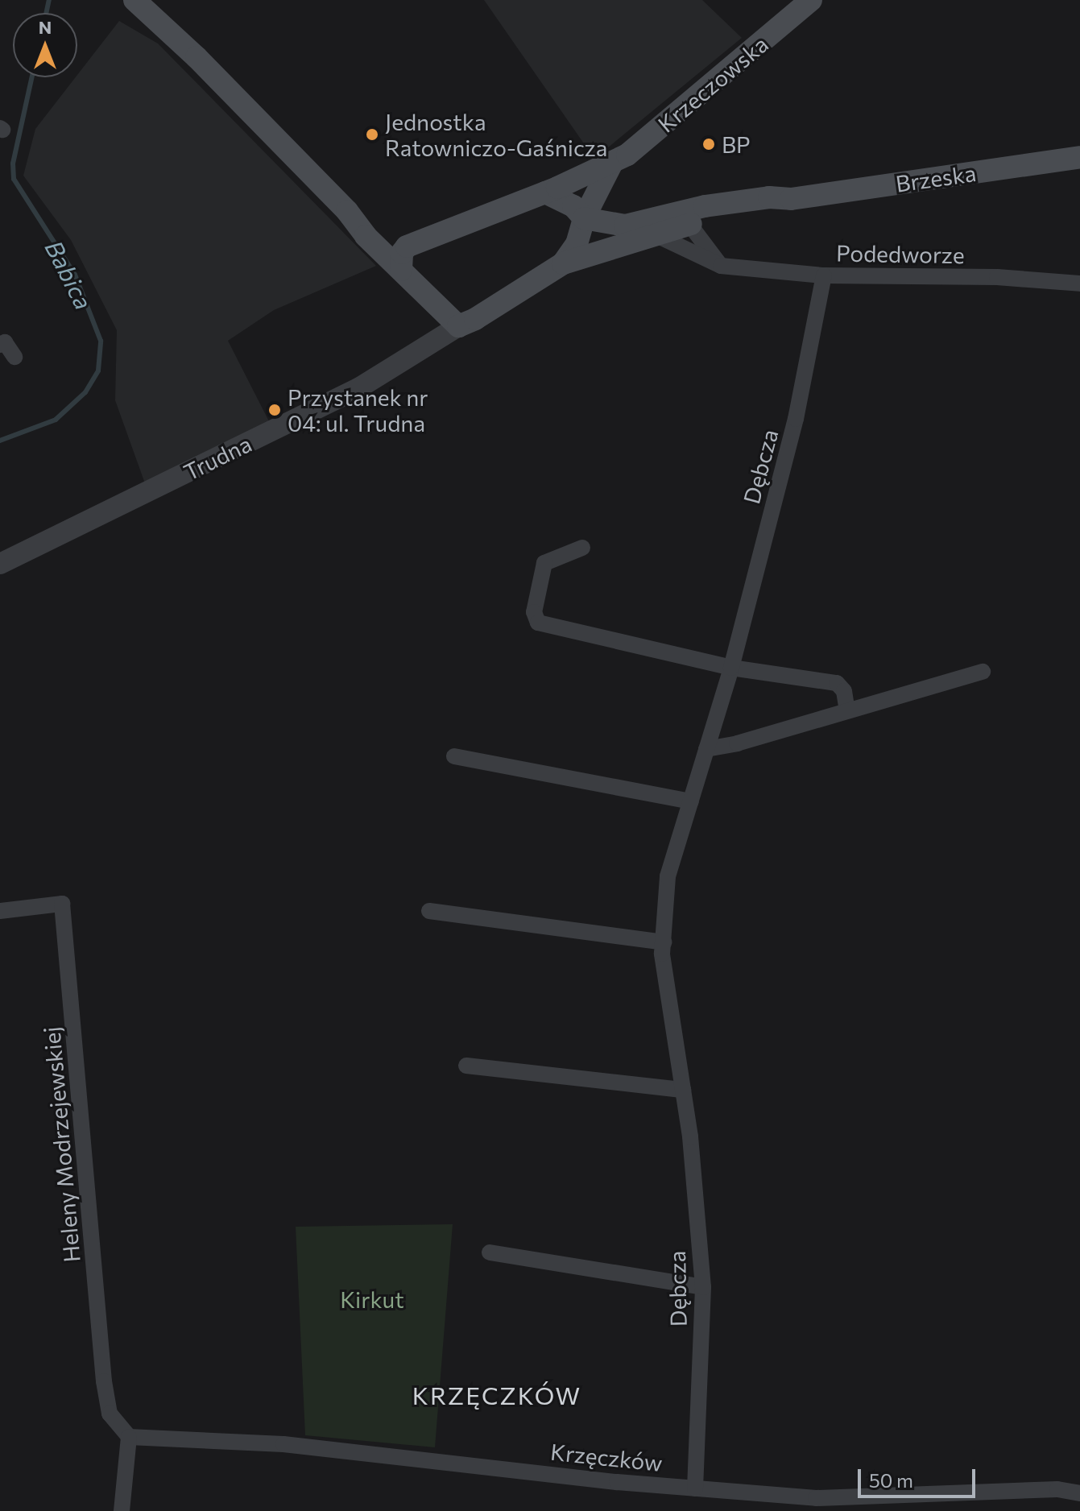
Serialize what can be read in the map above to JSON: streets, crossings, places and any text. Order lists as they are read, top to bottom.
{
  "streets": {
    "main road": ["Krzeczowska", "Brzeska", "Trudna"],
    "street": [
      "Podedworze",
      "Dębcza",
      "Heleny Modrzejewskiej",
      "Krzęczków"
    ]
  },
  "crossings": [
    ["Krzeczowska", "Brzeska"],
    ["Krzeczowska", "Trudna"],
    ["Brzeska", "Podedworze"],
    ["Brzeska", "Trudna"],
    ["Podedworze", "Dębcza"],
    ["Dębcza", "Krzęczków"],
    ["Heleny Modrzejewskiej", "Krzęczków"]
  ],
  "districts": ["KRZĘCZKÓW"],
  "water": ["Babica"],
  "parks": ["Kirkut"],
  "places": ["Jednostka Ratowniczo-Gaśnicza", "BP", "Przystanek nr 04: ul. Trudna"],
  "scale_bar": "50 m",
  "north": "top"
}
